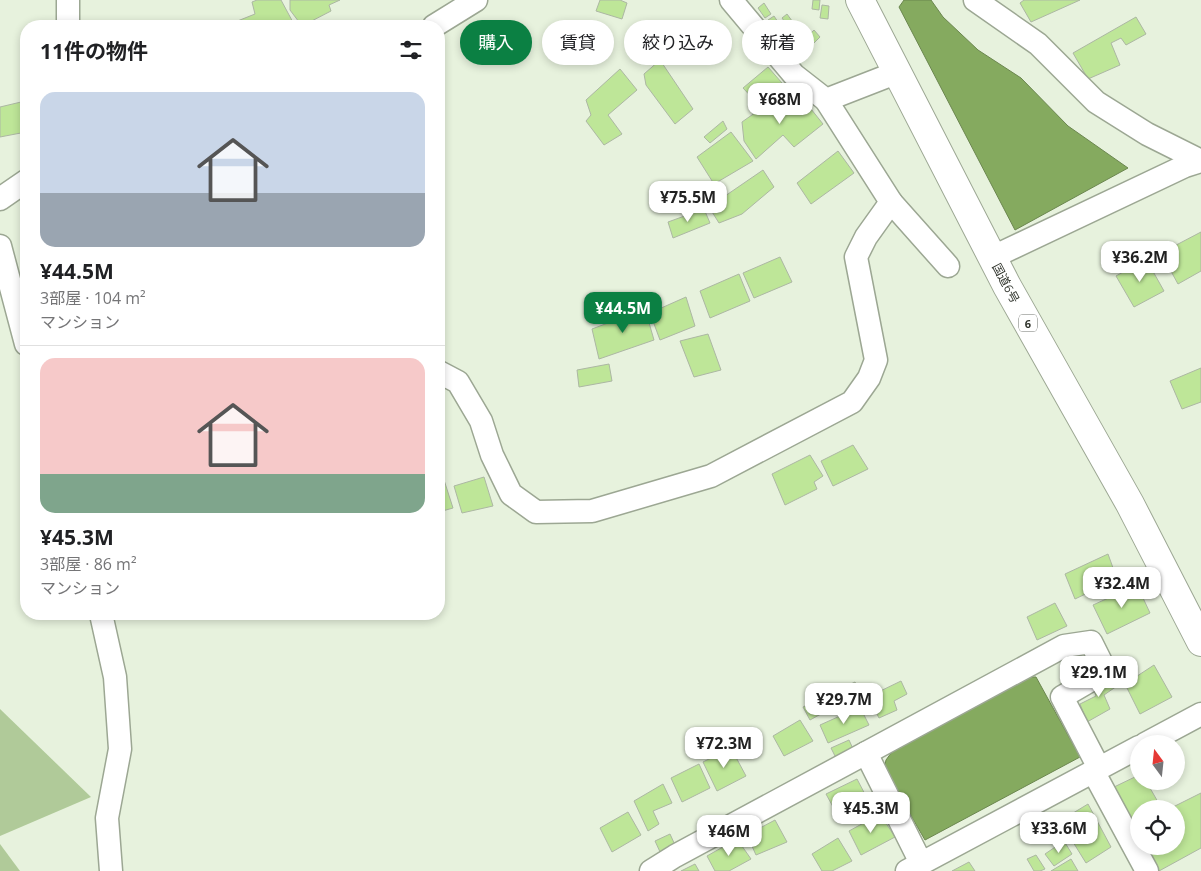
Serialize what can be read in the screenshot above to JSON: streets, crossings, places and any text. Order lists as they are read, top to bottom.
{
  "streets": {
    "highway": ["国道6号", "6"]
  },
  "north": "top",
  "page": {
    "chip": [
      "購入",
      "賃貸",
      "絞り込み",
      "新着"
    ],
    "heading": "11件の物件",
    "list": [
      {
        "name": "¥44.5M",
        "note": "3部屋 · 104 m² · マンション"
      },
      {
        "name": "¥45.3M",
        "note": "3部屋 · 86 m² · マンション"
      }
    ],
    "price": [
      "¥68M",
      "¥75.5M",
      "¥36.2M",
      "¥44.5M",
      "¥32.4M",
      "¥29.1M",
      "¥29.7M",
      "¥72.3M",
      "¥45.3M",
      "¥33.6M",
      "¥46M"
    ]
  }
}
